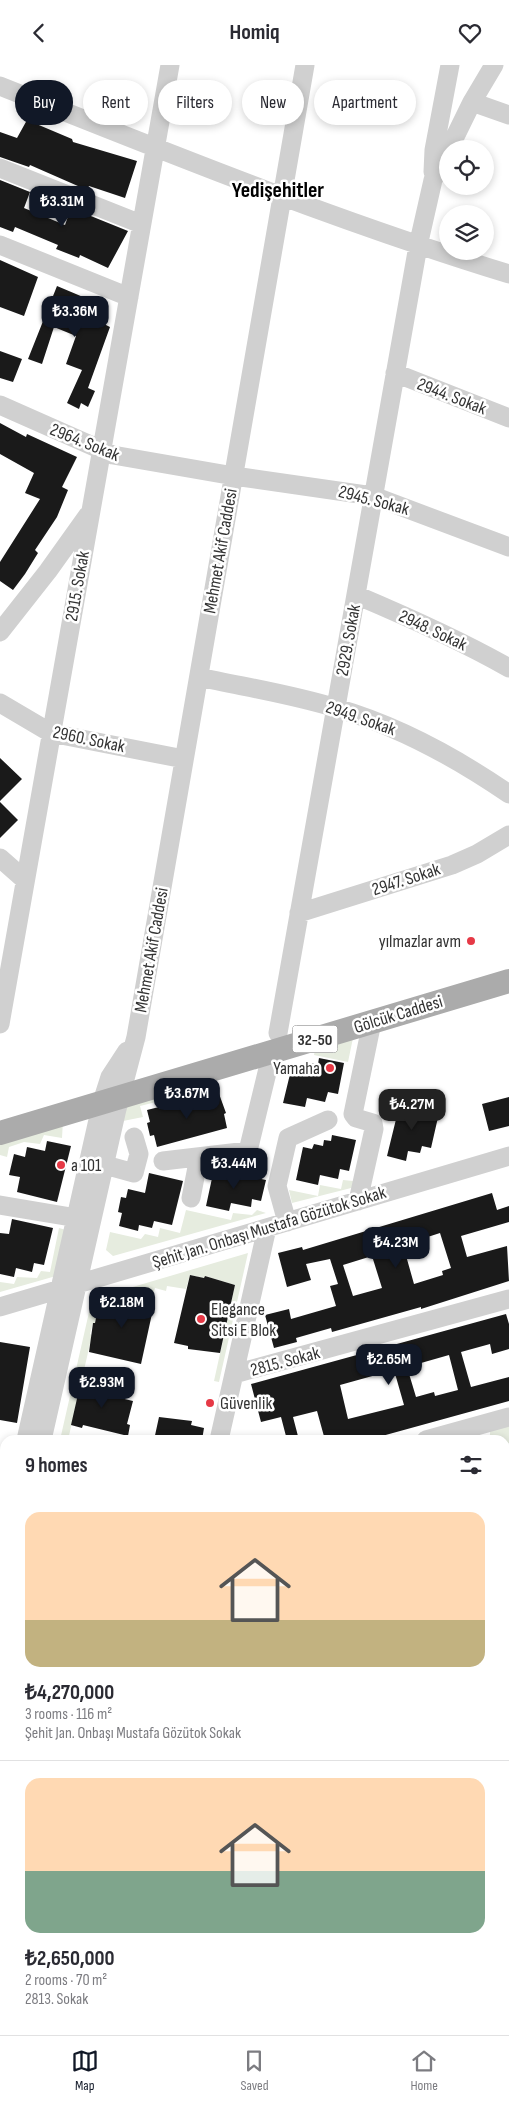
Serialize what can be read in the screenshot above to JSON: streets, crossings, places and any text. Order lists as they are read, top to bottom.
{
  "streets": {
    "main road": ["Gölcük Caddesi", "32-50"],
    "street": [
      "2944. Sokak",
      "2964. Sokak",
      "2945. Sokak",
      "Mehmet Akif Caddesi",
      "2915. Sokak",
      "2948. Sokak",
      "2929. Sokak",
      "2949. Sokak",
      "2960. Sokak",
      "2947. Sokak",
      "Şehit Jan. Onbaşı Mustafa Gözütok Sokak",
      "2815. Sokak"
    ]
  },
  "crossings": [
    ["2944. Sokak", "2929. Sokak"],
    ["2964. Sokak", "2945. Sokak"],
    ["2964. Sokak", "Mehmet Akif Caddesi"],
    ["2964. Sokak", "2915. Sokak"],
    ["2945. Sokak", "Mehmet Akif Caddesi"],
    ["2945. Sokak", "2929. Sokak"],
    ["Mehmet Akif Caddesi", "2949. Sokak"],
    ["Mehmet Akif Caddesi", "2960. Sokak"],
    ["Mehmet Akif Caddesi", "Gölcük Caddesi"],
    ["Mehmet Akif Caddesi", "Şehit Jan. Onbaşı Mustafa Gözütok Sokak"],
    ["2915. Sokak", "2960. Sokak"],
    ["2948. Sokak", "2929. Sokak"],
    ["2929. Sokak", "2949. Sokak"],
    ["2929. Sokak", "2947. Sokak"],
    ["2929. Sokak", "Gölcük Caddesi"]
  ],
  "districts": ["Yedişehitler"],
  "places": [
    "yılmazlar avm",
    "Yamaha",
    "a 101",
    "Elegance Sitsi E Blok",
    "Güvenlik"
  ],
  "page": {
    "header": "Homiq",
    "chip": [
      "Buy",
      "Rent",
      "Filters",
      "New",
      "Apartment"
    ],
    "price": [
      "₺3.31M",
      "₺3.36M",
      "₺3.67M",
      "₺4.27M",
      "₺3.44M",
      "₺4.23M",
      "₺2.18M",
      "₺2.65M",
      "₺2.93M"
    ],
    "heading": "9 homes",
    "list": [
      {
        "name": "₺4,270,000",
        "note": "3 rooms · 116 m² · Şehit Jan. Onbaşı Mustafa Gözütok Sokak"
      },
      {
        "name": "₺2,650,000",
        "note": "2 rooms · 70 m² · 2813. Sokak"
      }
    ],
    "tabs": ["Map", "Saved", "Home"]
  }
}
